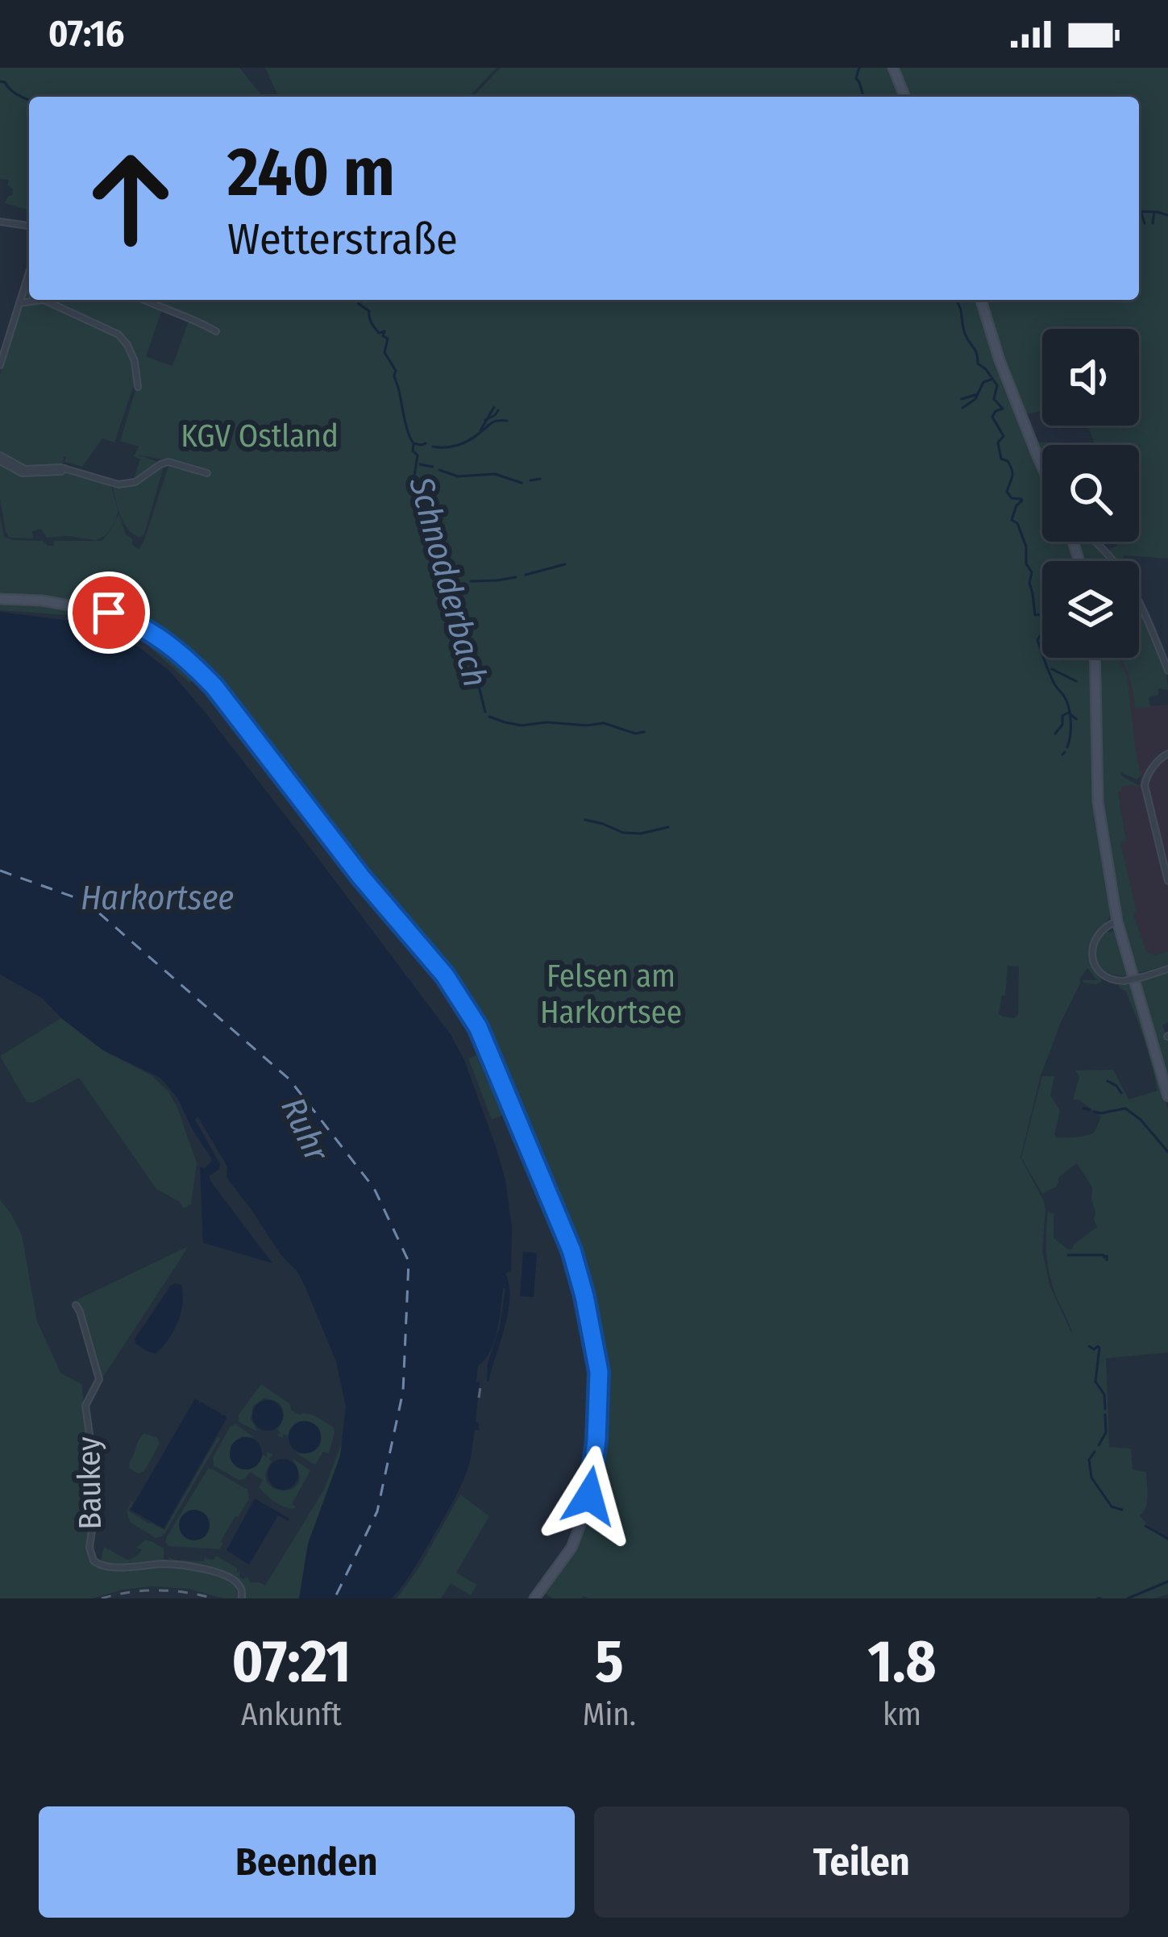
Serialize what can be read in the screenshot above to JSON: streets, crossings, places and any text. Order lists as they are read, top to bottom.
{
  "streets": {
    "street": ["Baukey"]
  },
  "water": ["Schnodderbach", "Harkortsee", "Ruhr"],
  "parks": ["KGV Ostland", "Felsen am Harkortsee"],
  "page": {
    "status": "07:16",
    "turn": ["240 m", "Wetterstraße"],
    "eta": [
      "07:21",
      "Ankunft",
      "5",
      "Min.",
      "1.8",
      "km"
    ],
    "buttons": ["Beenden", "Teilen"]
  }
}
